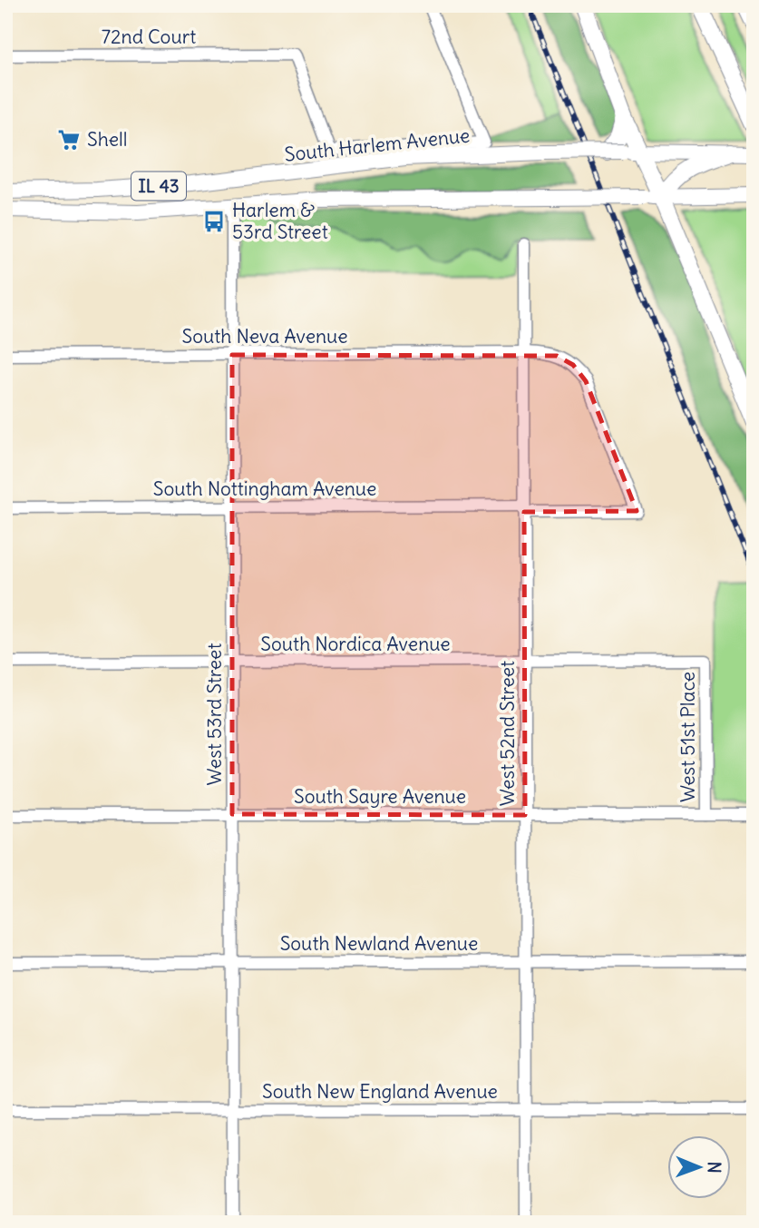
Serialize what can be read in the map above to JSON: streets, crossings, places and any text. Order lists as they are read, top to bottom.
{
  "streets": {
    "main road": ["South Harlem Avenue", "IL 43"],
    "street": [
      "72nd Court",
      "South Neva Avenue",
      "South Nottingham Avenue",
      "South Nordica Avenue",
      "West 53rd Street",
      "West 52nd Street",
      "West 51st Place",
      "South Sayre Avenue",
      "South Newland Avenue",
      "South New England Avenue"
    ]
  },
  "crossings": [
    ["IL 43", "West 53rd Street"],
    ["South Neva Avenue", "South Nottingham Avenue"],
    ["South Neva Avenue", "West 53rd Street"],
    ["South Neva Avenue", "West 52nd Street"],
    ["South Nottingham Avenue", "West 53rd Street"],
    ["South Nottingham Avenue", "West 52nd Street"],
    ["South Nordica Avenue", "West 53rd Street"],
    ["South Nordica Avenue", "West 52nd Street"],
    ["South Nordica Avenue", "West 51st Place"],
    ["West 53rd Street", "South Sayre Avenue"],
    ["West 53rd Street", "South Newland Avenue"],
    ["West 53rd Street", "South New England Avenue"],
    ["West 52nd Street", "South Sayre Avenue"],
    ["West 52nd Street", "South Newland Avenue"],
    ["West 52nd Street", "South New England Avenue"],
    ["West 51st Place", "South Sayre Avenue"]
  ],
  "places": {
    "supermarket": ["Shell"],
    "bus stop": ["Harlem & 53rd Street"]
  },
  "north": "right"
}
